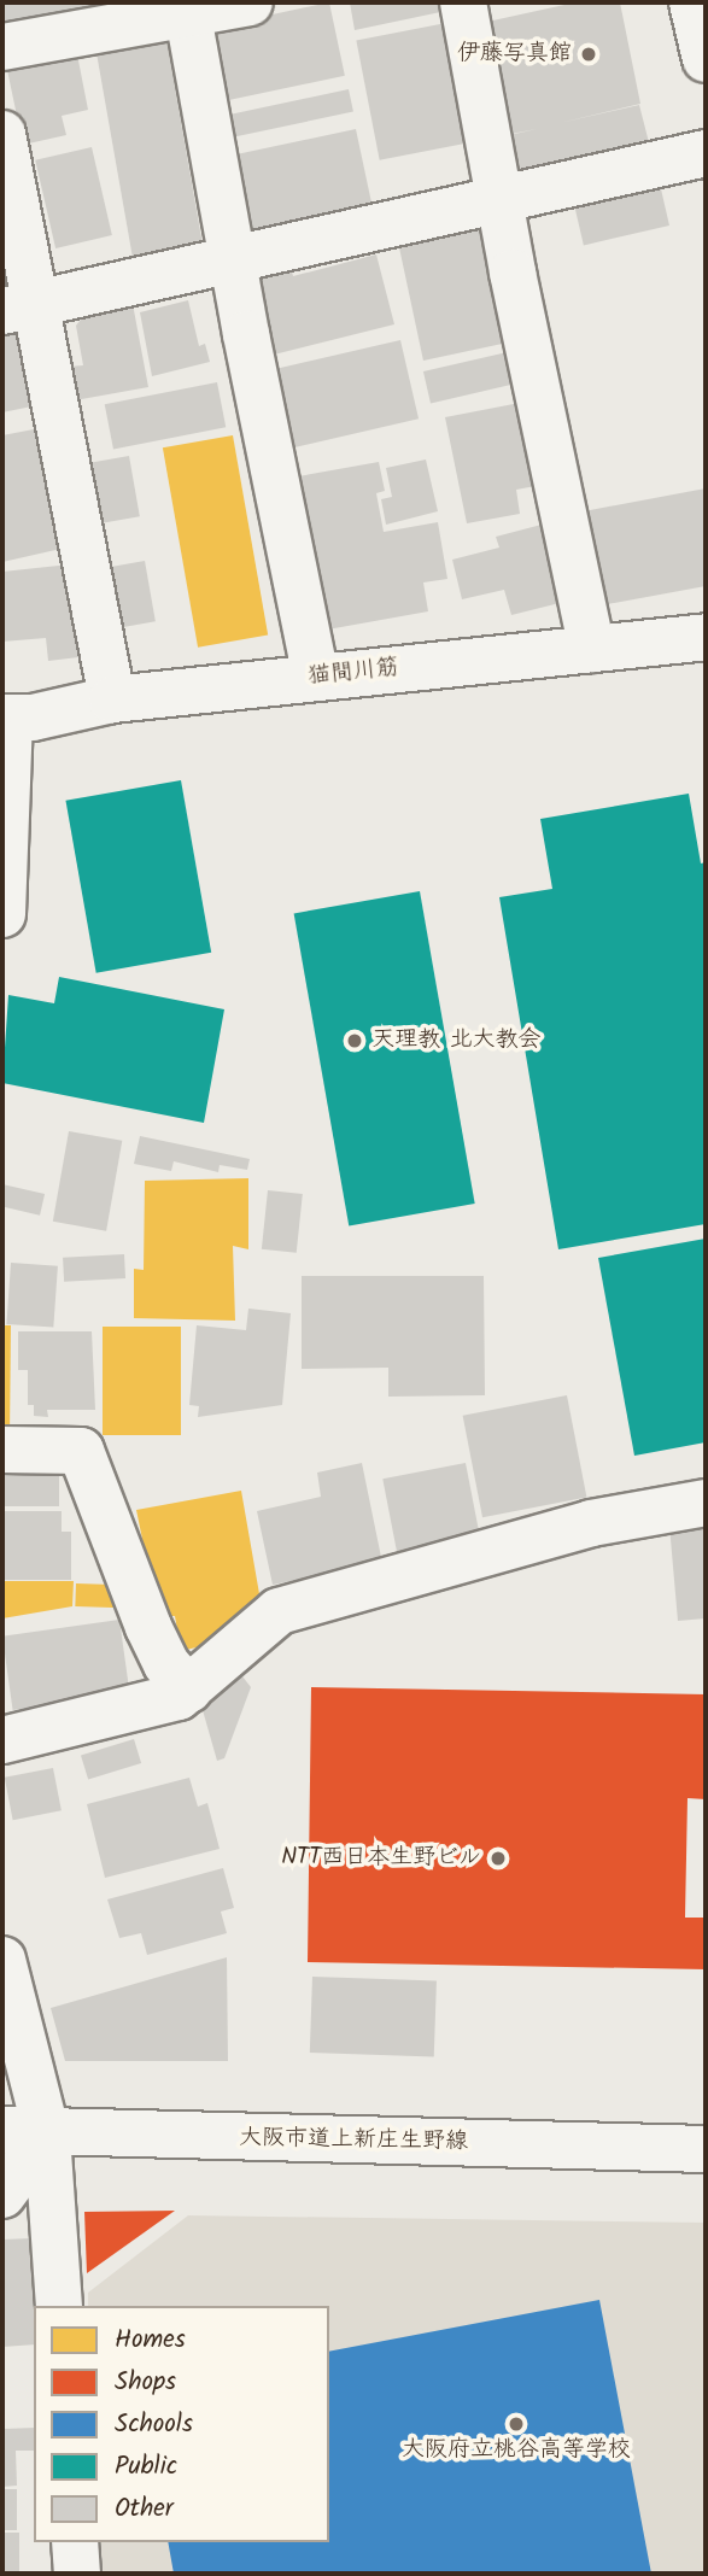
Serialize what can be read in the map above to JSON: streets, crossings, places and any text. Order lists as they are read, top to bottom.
{
  "streets": {
    "street": ["猫間川筋", "大阪市道上新庄生野線"]
  },
  "places": [
    "伊藤写真館",
    "天理教 北大教会",
    "NTT西日本生野ビル",
    "大阪府立桃谷高等学校"
  ],
  "legend": [
    "Homes",
    "Shops",
    "Schools",
    "Public",
    "Other"
  ]
}
